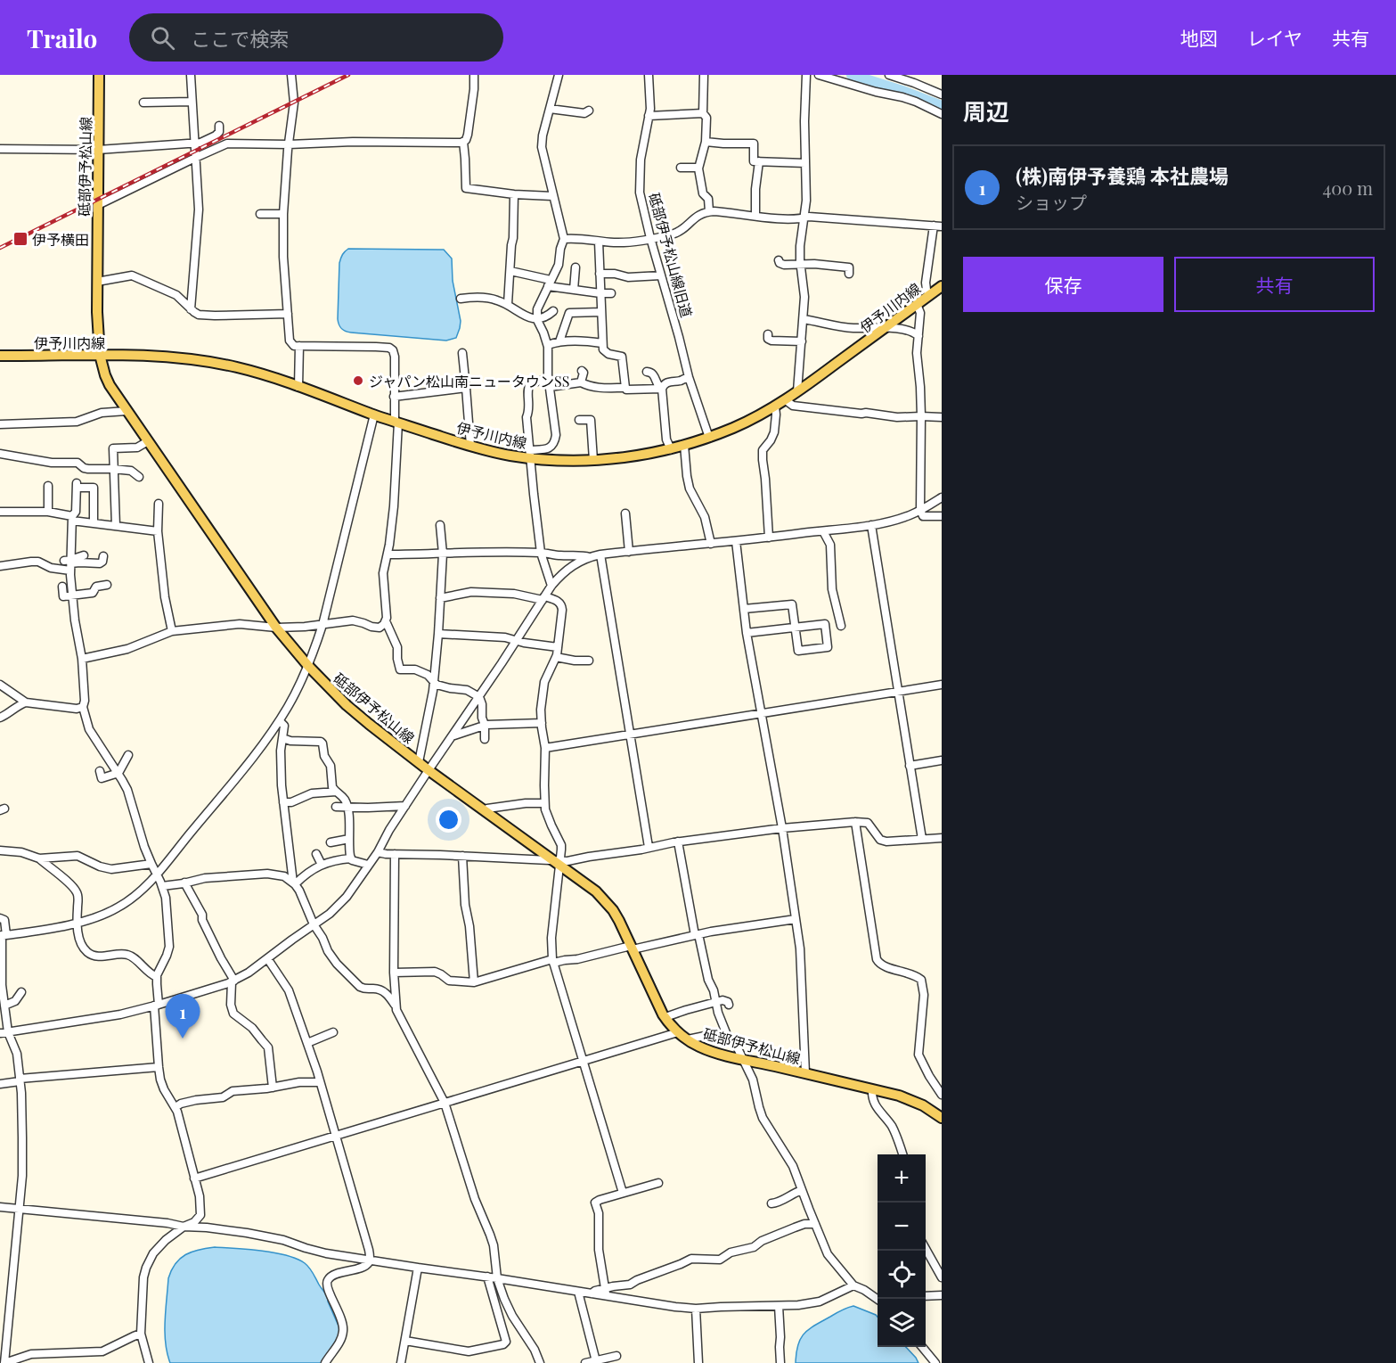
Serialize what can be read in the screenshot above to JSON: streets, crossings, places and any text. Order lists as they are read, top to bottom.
{
  "streets": {
    "main road": ["砥部伊予松山線", "伊予川内線"],
    "street": ["砥部伊予松山線旧道"]
  },
  "crossings": [
    ["砥部伊予松山線", "伊予川内線"],
    ["砥部伊予松山線旧道", "伊予川内線"]
  ],
  "places": {
    "transit": ["伊予横田"],
    "other": ["ジャパン松山南ニュータウンSS"]
  },
  "page": {
    "header": "Trailo",
    "search": "ここで検索",
    "nav": ["地図", "レイヤ", "共有"],
    "heading": "周辺",
    "list": [
      {
        "mark": "1",
        "name": "(株)南伊予養鶏 本社農場",
        "note": "ショップ",
        "value": "400 m"
      }
    ],
    "buttons": ["保存", "共有"],
    "pins": "1",
    "map_buttons": ["+", "−"]
  }
}
